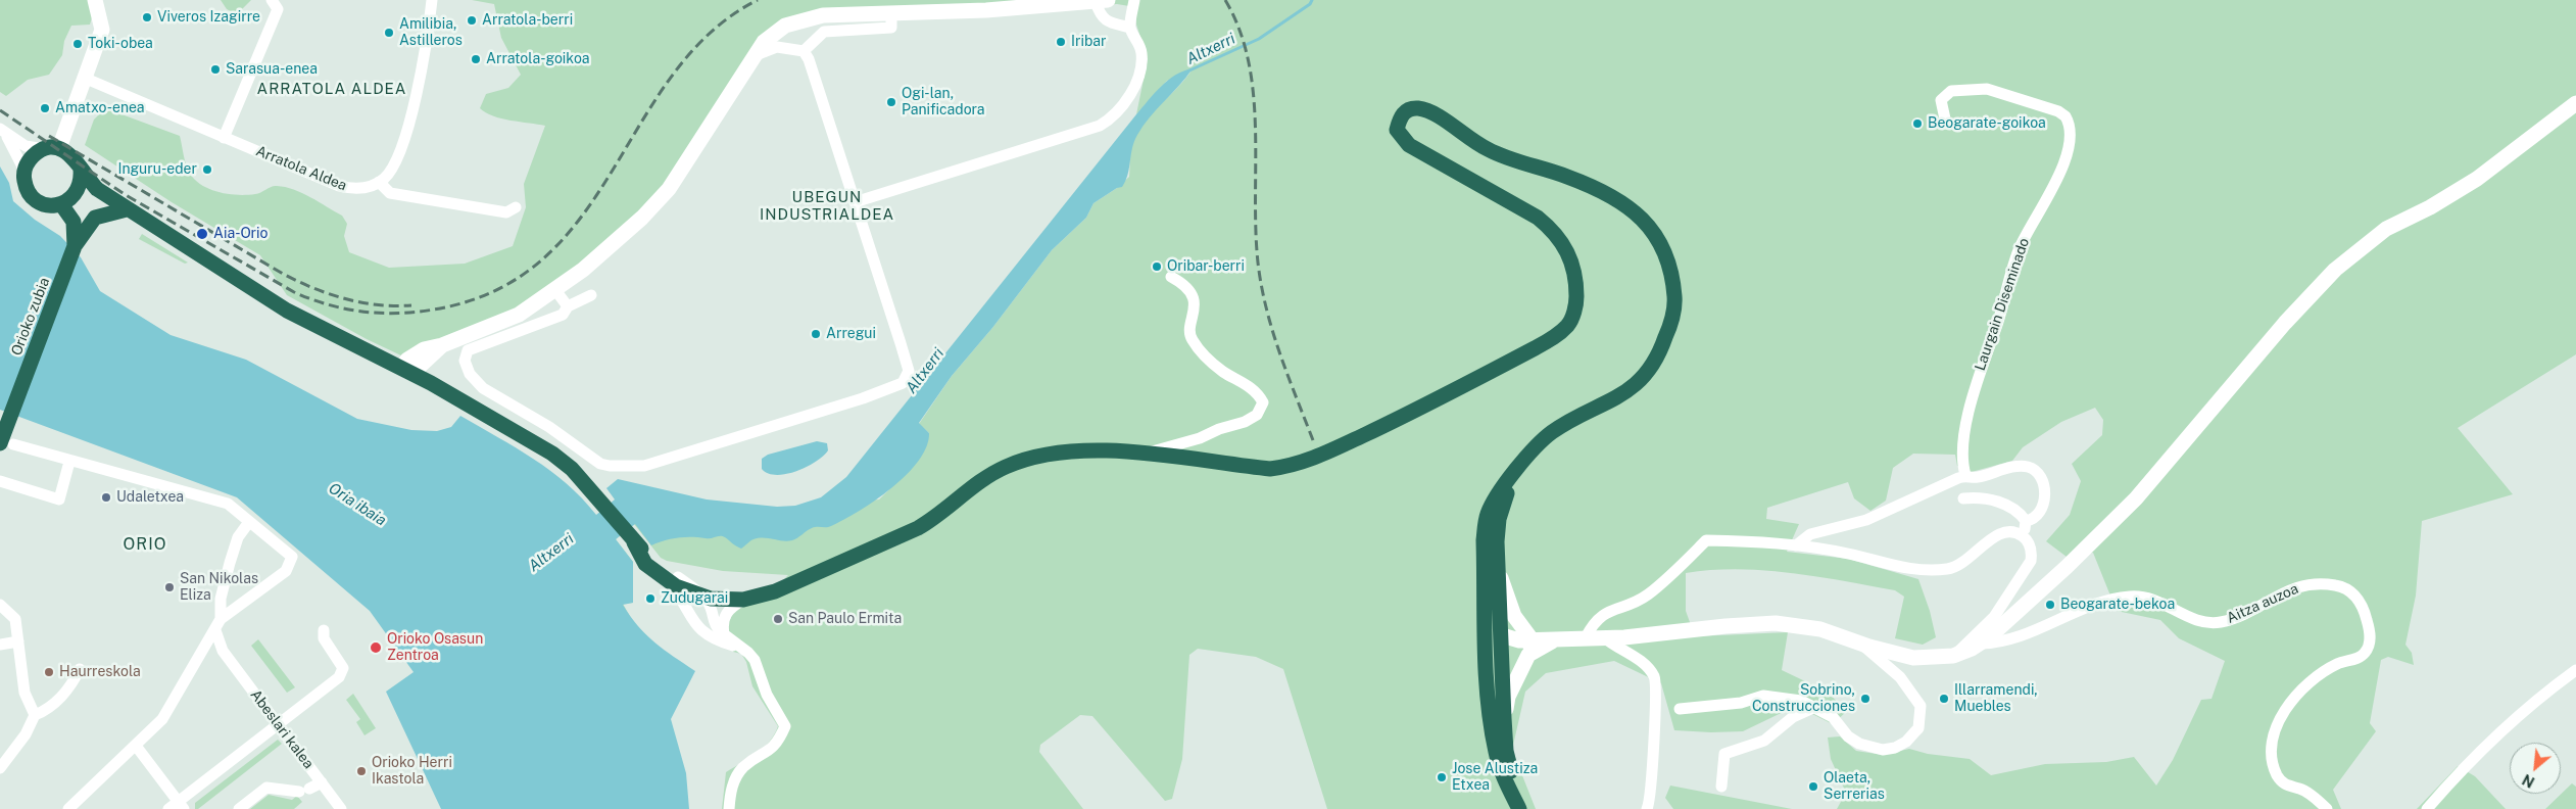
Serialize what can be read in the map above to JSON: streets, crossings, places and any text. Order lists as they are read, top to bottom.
{
  "streets": {
    "highway": ["Orioko zubia"],
    "street": [
      "Arratola Aldea",
      "Laurgain Diseminado",
      "Aitza auzoa",
      "Abeslari kalea"
    ]
  },
  "districts": ["ARRATOLA ALDEA", "UBEGUN INDUSTRIALDEA", "ORIO"],
  "water": ["Altxerri", "Oria ibaia"],
  "places": [
    "Viveros Izagirre",
    "Arratola-berri",
    "Amilibia, Astilleros",
    "Iribar",
    "Toki-obea",
    "Arratola-goikoa",
    "Sarasua-enea",
    "Ogi-lan, Panificadora",
    "Amatxo-enea",
    "Beogarate-goikoa",
    "Inguru-eder",
    "Aia-Orio",
    "Oribar-berri",
    "Arregui",
    "Udaletxea",
    "San Nikolas Eliza",
    "Zudugarai",
    "Beogarate-bekoa",
    "San Paulo Ermita",
    "Orioko Osasun Zentroa",
    "Haurreskola",
    "Sobrino, Construcciones",
    "Illarramendi, Muebles",
    "Orioko Herri Ikastola",
    "Jose Alustiza Etxea",
    "Olaeta, Serrerias"
  ],
  "north": "bottom left"
}
